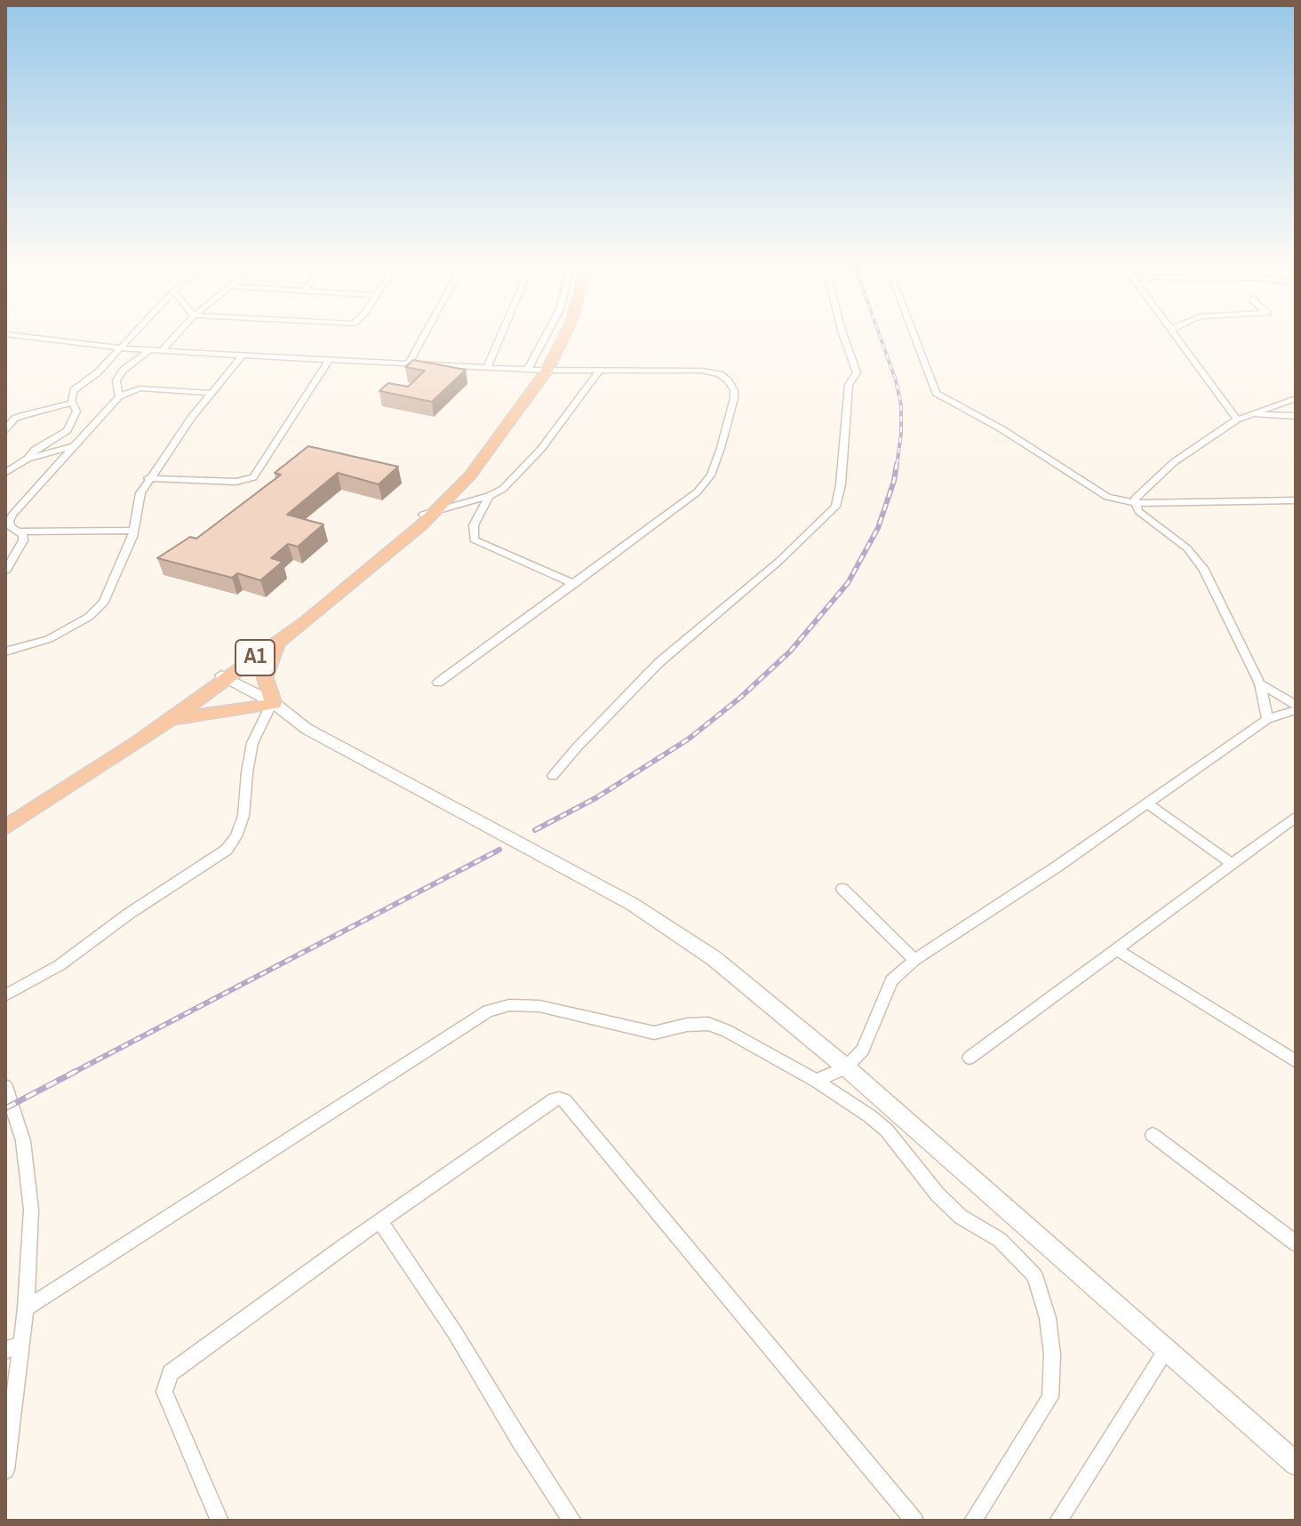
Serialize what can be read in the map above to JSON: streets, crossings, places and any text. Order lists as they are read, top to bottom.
{
  "streets": {
    "highway": ["A1"]
  }
}
